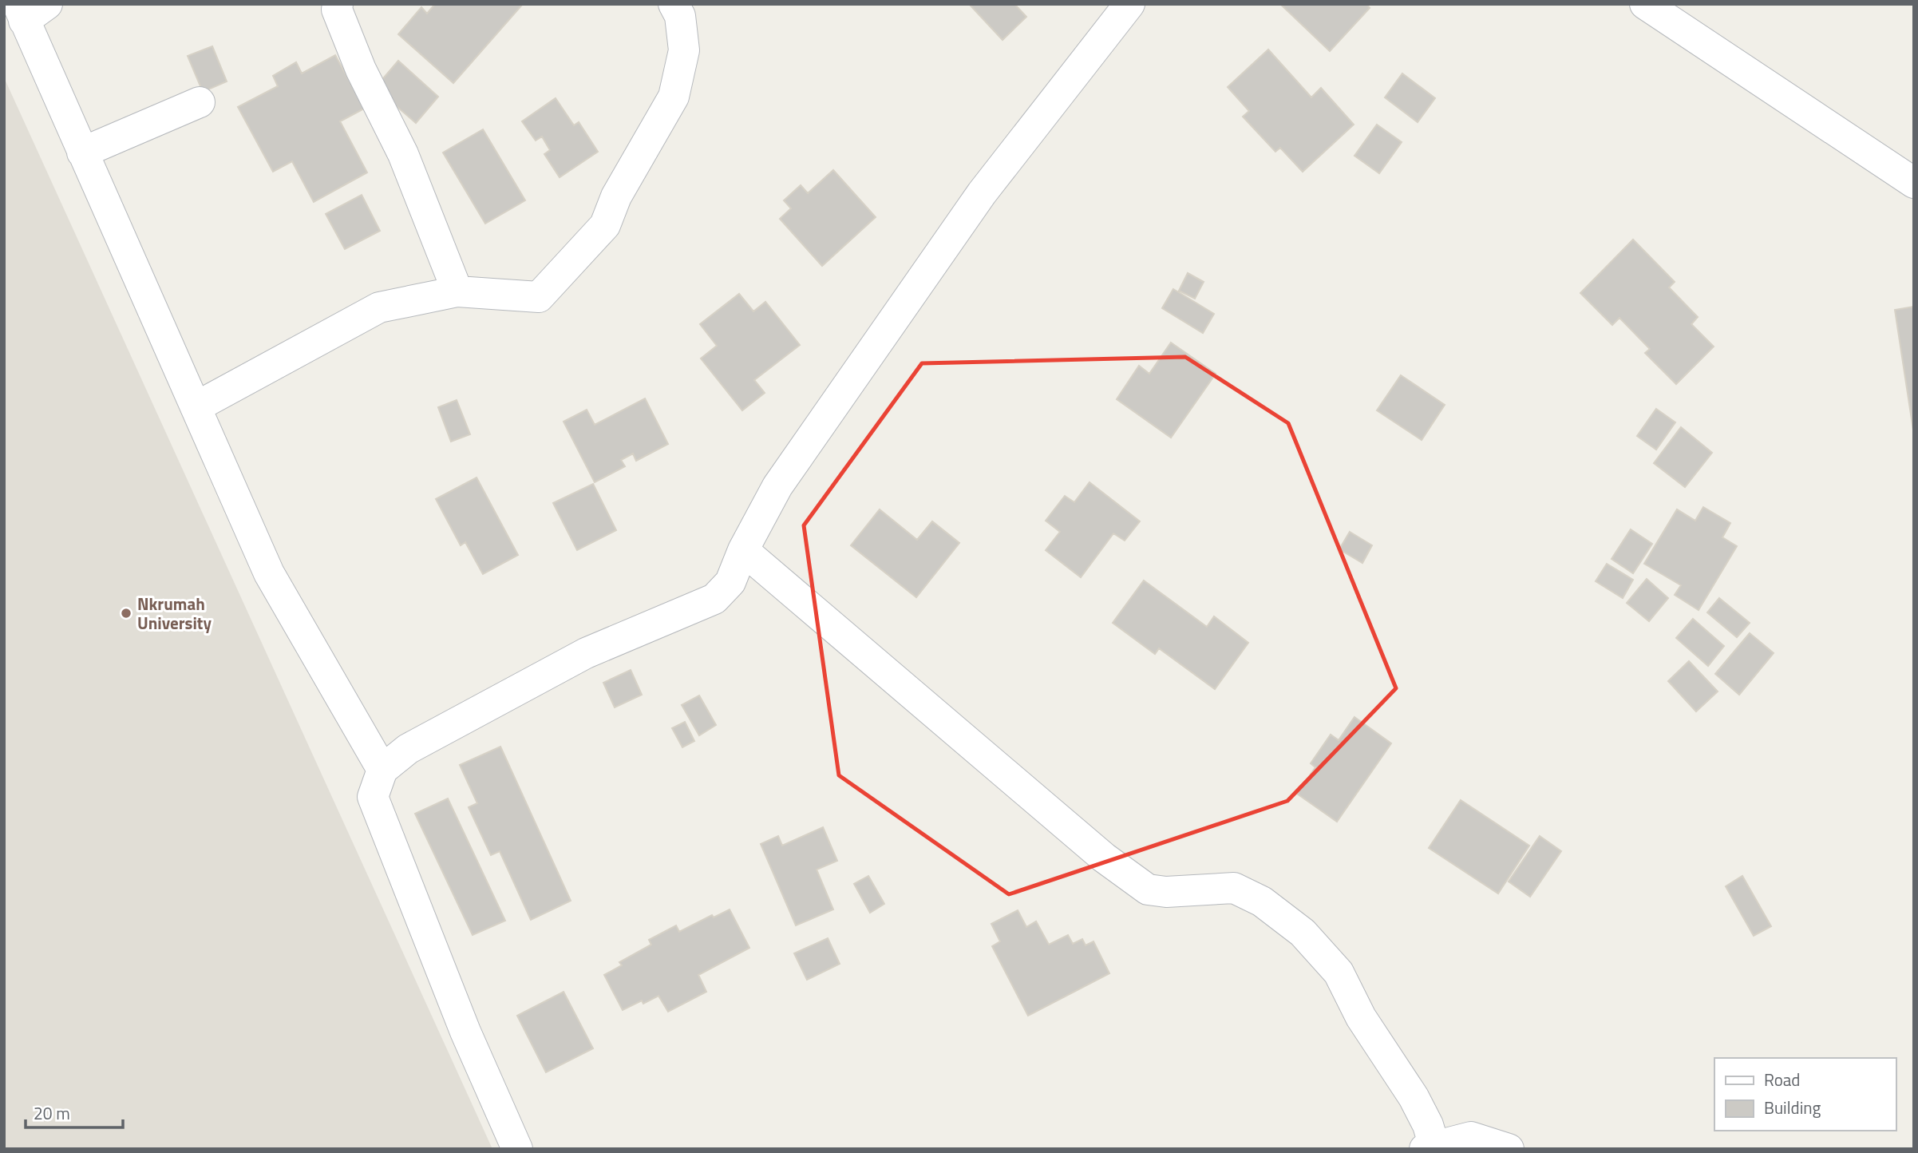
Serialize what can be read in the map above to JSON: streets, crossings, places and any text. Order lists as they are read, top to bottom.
{
  "places": ["Nkrumah University"],
  "legend": ["Road", "Building"],
  "scale_bar": "20 m"
}
